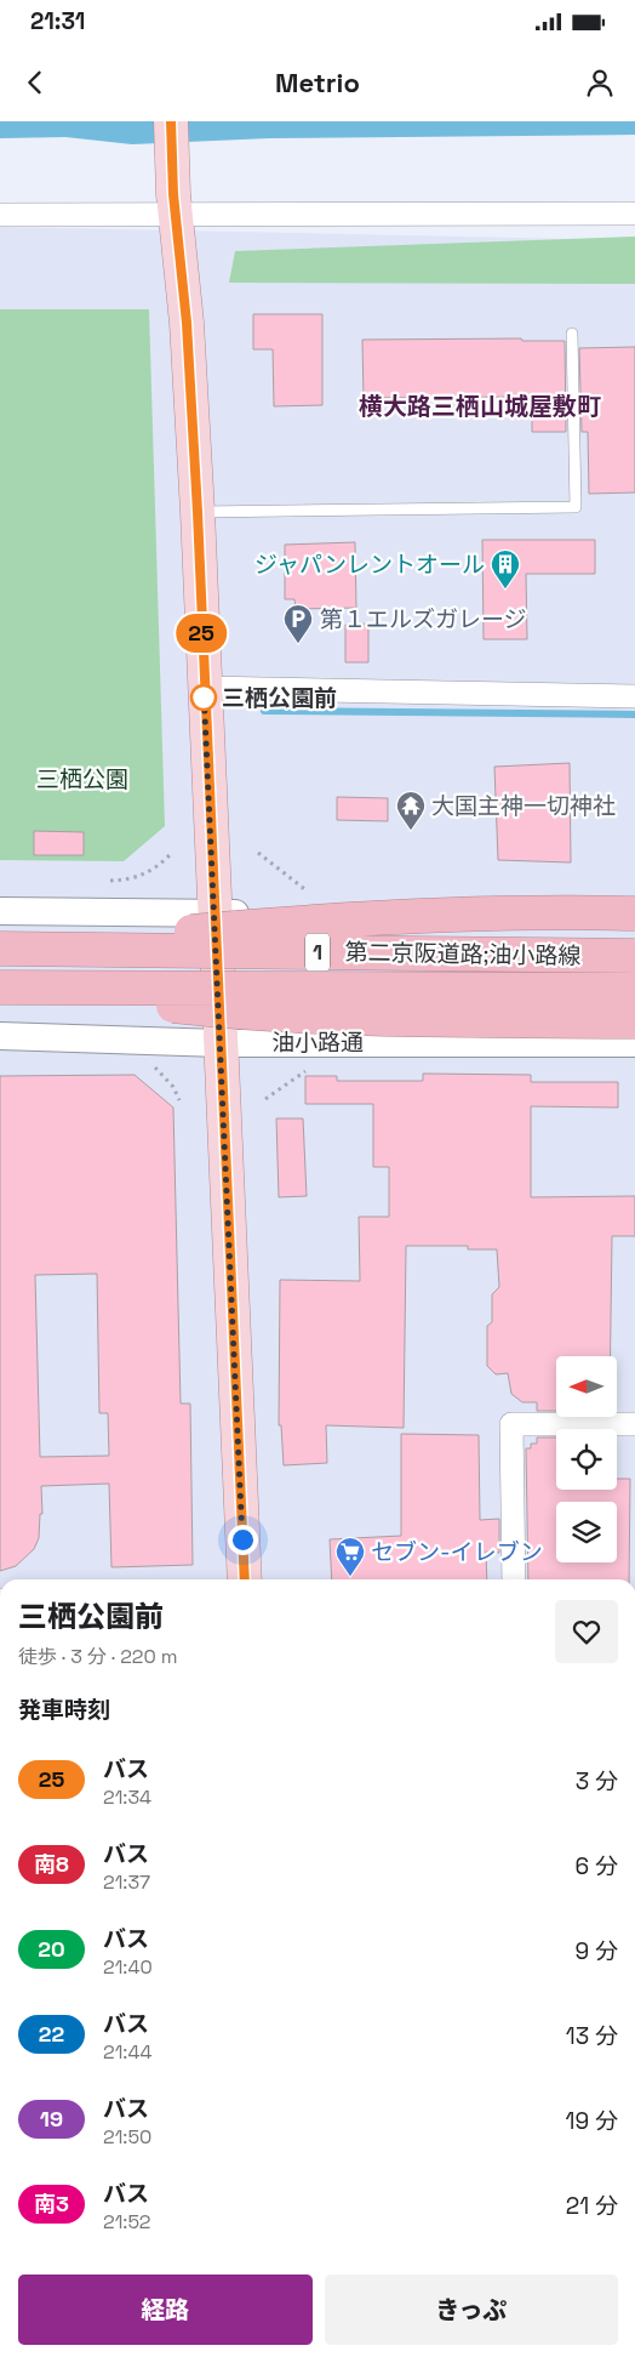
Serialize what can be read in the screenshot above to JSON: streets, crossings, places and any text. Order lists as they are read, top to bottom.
{
  "streets": {
    "highway": ["1", "第二京阪道路;油小路線"],
    "street": ["油小路通"]
  },
  "districts": ["横大路三栖山城屋敷町"],
  "parks": ["三栖公園"],
  "places": {
    "building": ["ジャパンレントオール"],
    "parking": ["第１エルズガレージ"],
    "other": ["三栖公園前"],
    "temple": ["大国主神一切神社"],
    "supermarket": ["セブン-イレブン"]
  },
  "lines": ["bus line 25"],
  "north": "left",
  "page": {
    "status": "21:31",
    "header": "Metrio",
    "on_map": "25",
    "heading": [
      ["三栖公園前", "徒歩 · 3 分 · 220 m"],
      "発車時刻"
    ],
    "list": [
      {
        "mark": "25",
        "name": "バス",
        "note": "21:34",
        "value": "3 分"
      },
      {
        "mark": "南8",
        "name": "バス",
        "note": "21:37",
        "value": "6 分"
      },
      {
        "mark": "20",
        "name": "バス",
        "note": "21:40",
        "value": "9 分"
      },
      {
        "mark": "22",
        "name": "バス",
        "note": "21:44",
        "value": "13 分"
      },
      {
        "mark": "19",
        "name": "バス",
        "note": "21:50",
        "value": "19 分"
      },
      {
        "mark": "南3",
        "name": "バス",
        "note": "21:52",
        "value": "21 分"
      }
    ],
    "buttons": ["経路", "きっぷ"]
  }
}
